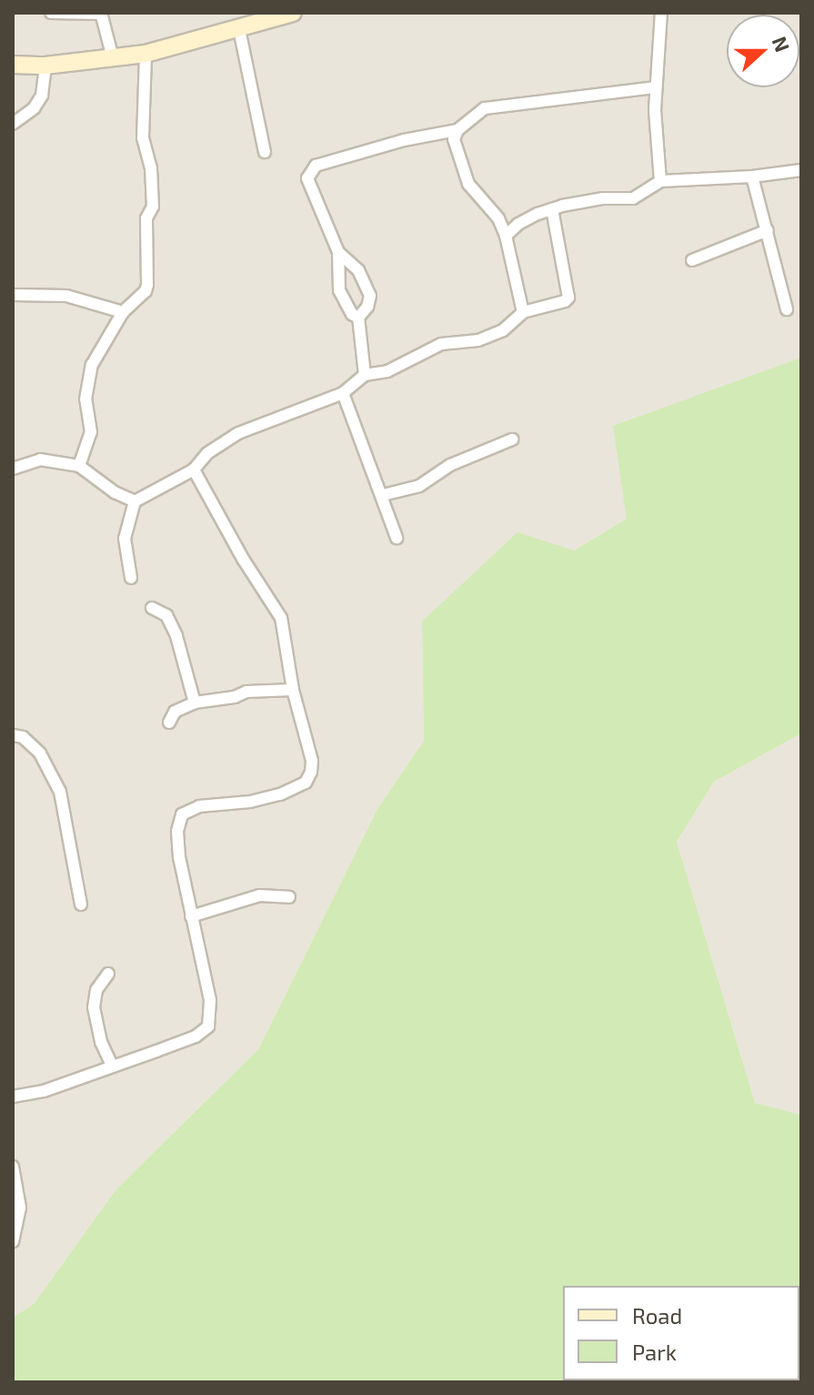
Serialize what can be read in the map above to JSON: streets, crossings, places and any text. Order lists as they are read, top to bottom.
{
  "legend": ["Road", "Park"],
  "north": "right"
}
